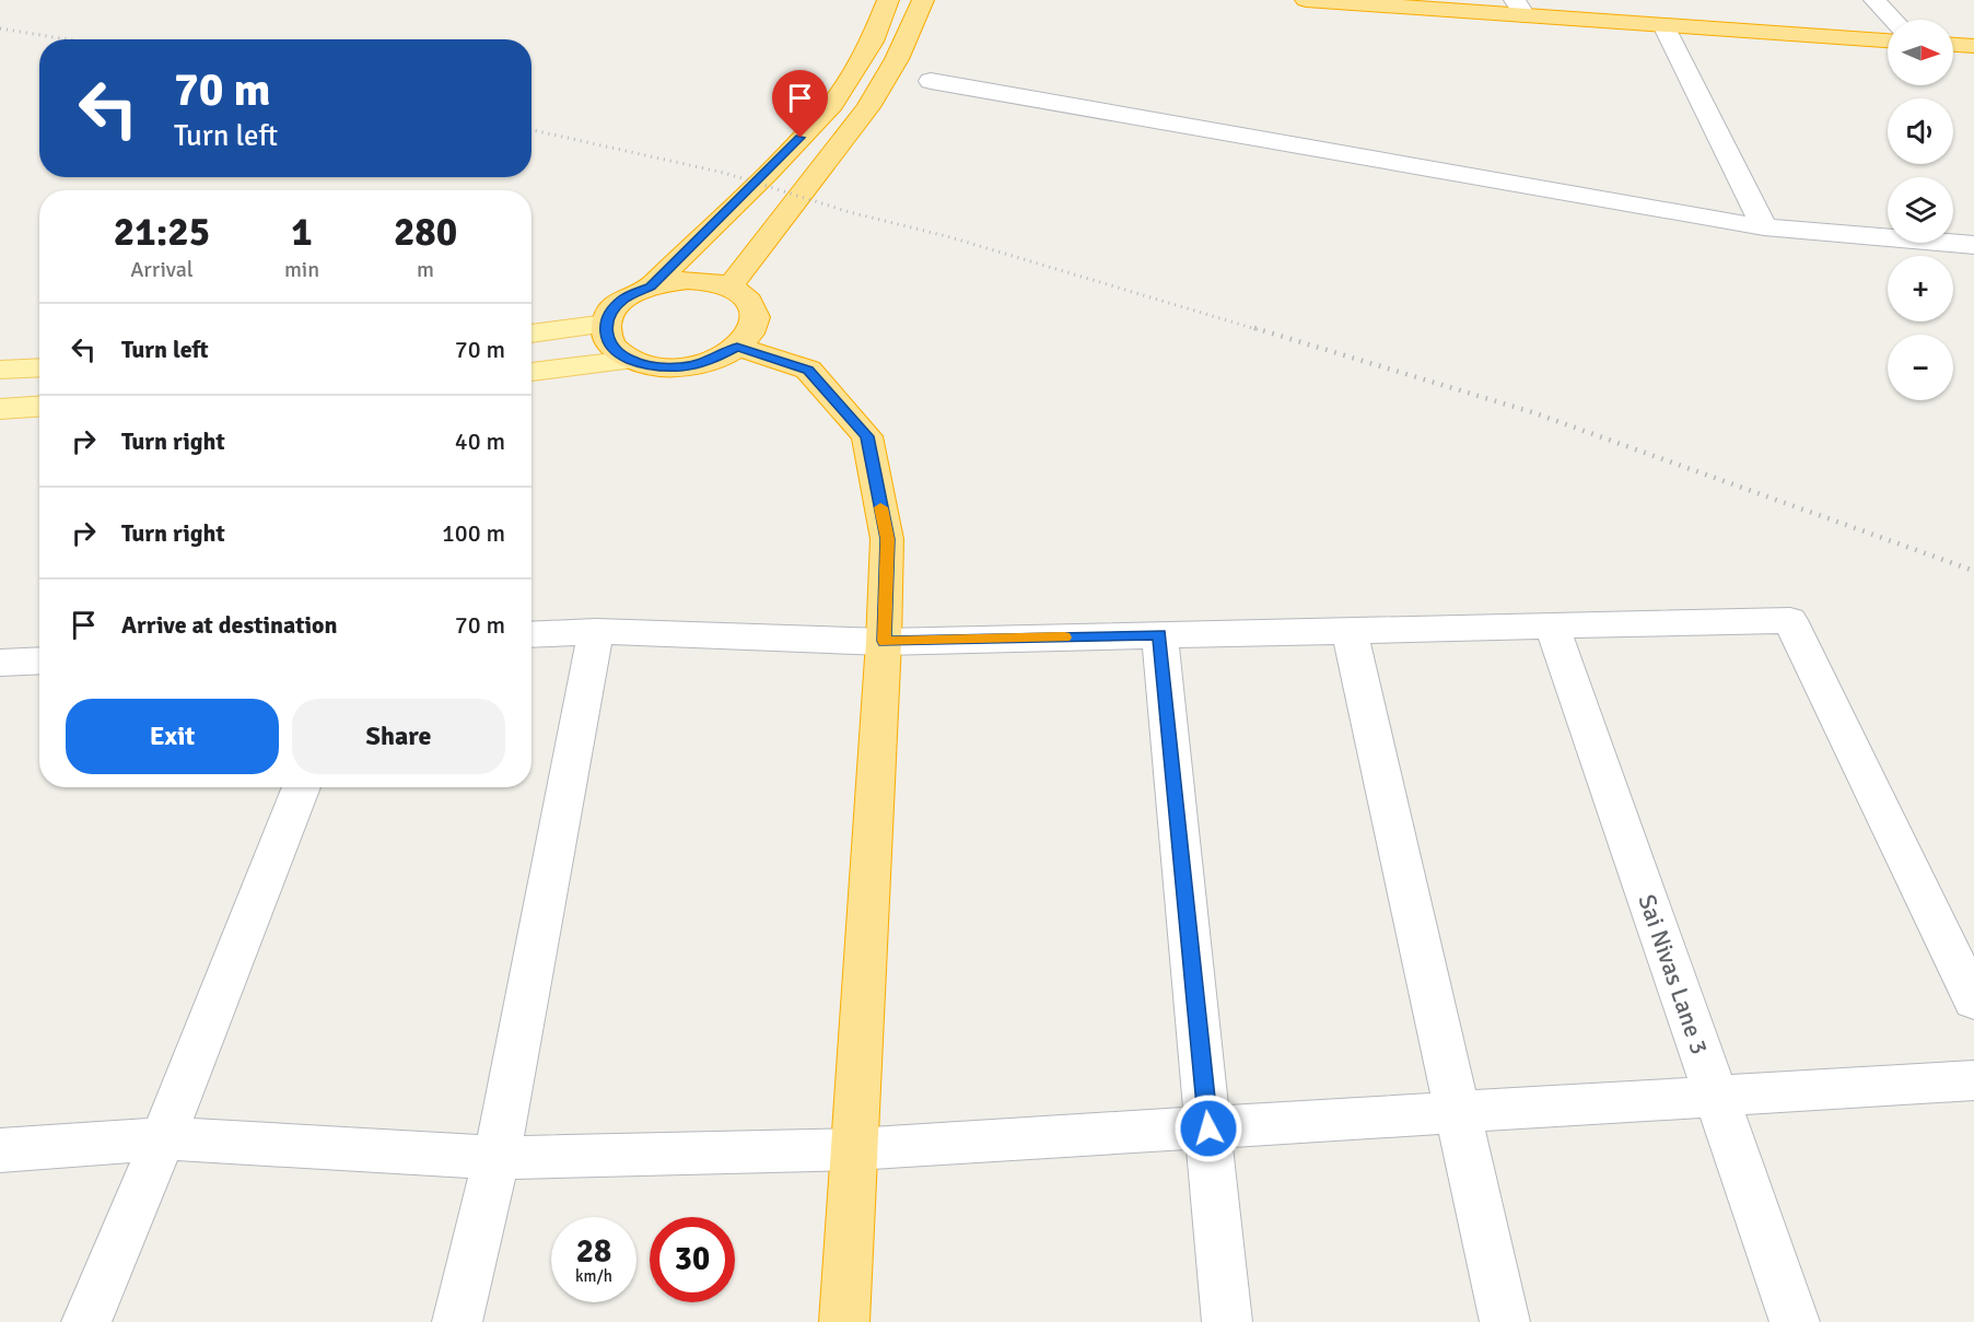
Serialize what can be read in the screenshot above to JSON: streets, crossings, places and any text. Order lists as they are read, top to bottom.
{
  "streets": {
    "street": ["Sai Nivas Lane 3"]
  },
  "north": "right",
  "page": {
    "map_buttons": ["+", "−"],
    "turn": ["70 m", "Turn left"],
    "eta": [
      "21:25",
      "Arrival",
      "1",
      "min",
      "280",
      "m"
    ],
    "list": [
      {
        "name": "Turn left",
        "value": "70 m"
      },
      {
        "name": "Turn right",
        "value": "40 m"
      },
      {
        "name": "Turn right",
        "value": "100 m"
      },
      {
        "name": "Arrive at destination",
        "value": "70 m"
      }
    ],
    "buttons": ["Exit", "Share"],
    "speed": "28 km/h",
    "limit": "30"
  }
}
